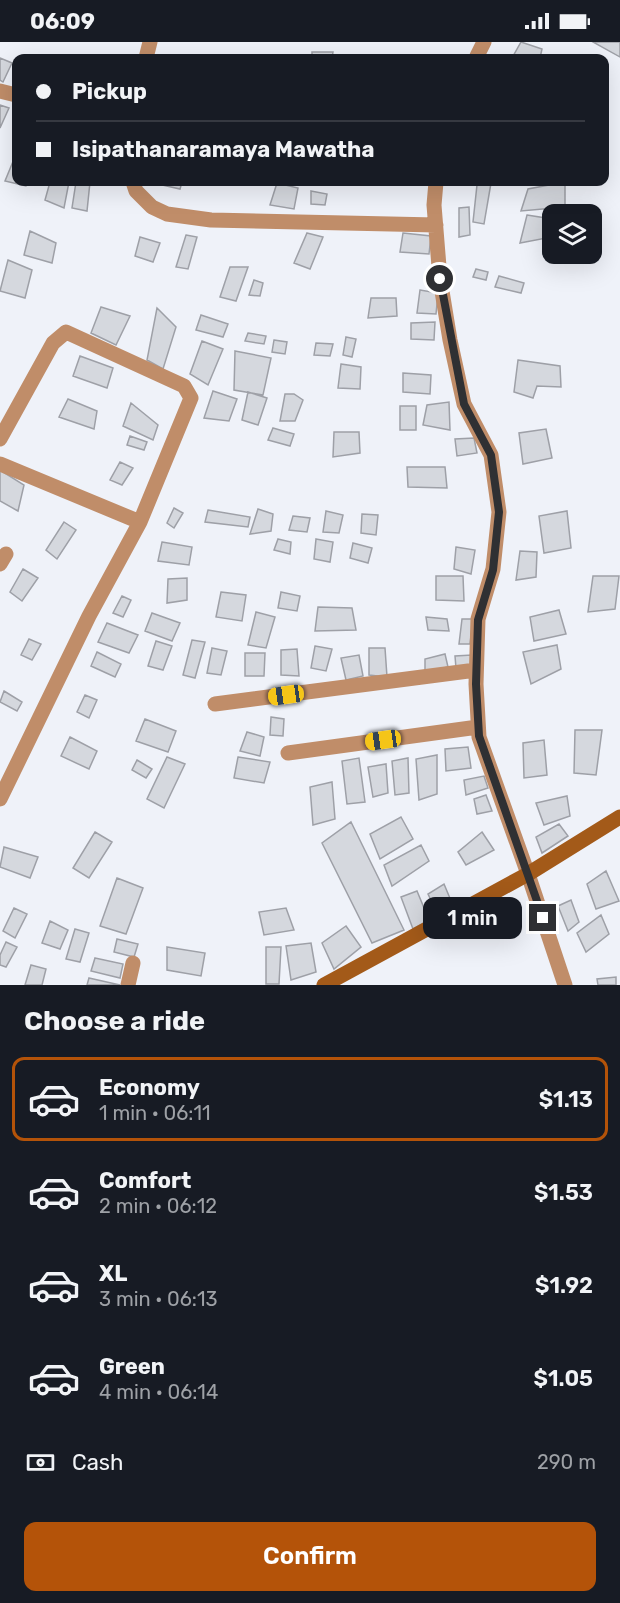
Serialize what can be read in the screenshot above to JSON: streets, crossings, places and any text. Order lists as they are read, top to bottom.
{
  "page": {
    "status": "06:09",
    "banner": ["Pickup", "Isipathanaramaya Mawatha"],
    "bubble": "1 min",
    "heading": "Choose a ride",
    "list": [
      {
        "name": "Economy",
        "note": "1 min · 06:11",
        "value": "$1.13"
      },
      {
        "name": "Comfort",
        "note": "2 min · 06:12",
        "value": "$1.53"
      },
      {
        "name": "XL",
        "note": "3 min · 06:13",
        "value": "$1.92"
      },
      {
        "name": "Green",
        "note": "4 min · 06:14",
        "value": "$1.05"
      }
    ],
    "pay": ["Cash", "290 m"],
    "buttons": "Confirm"
  }
}
